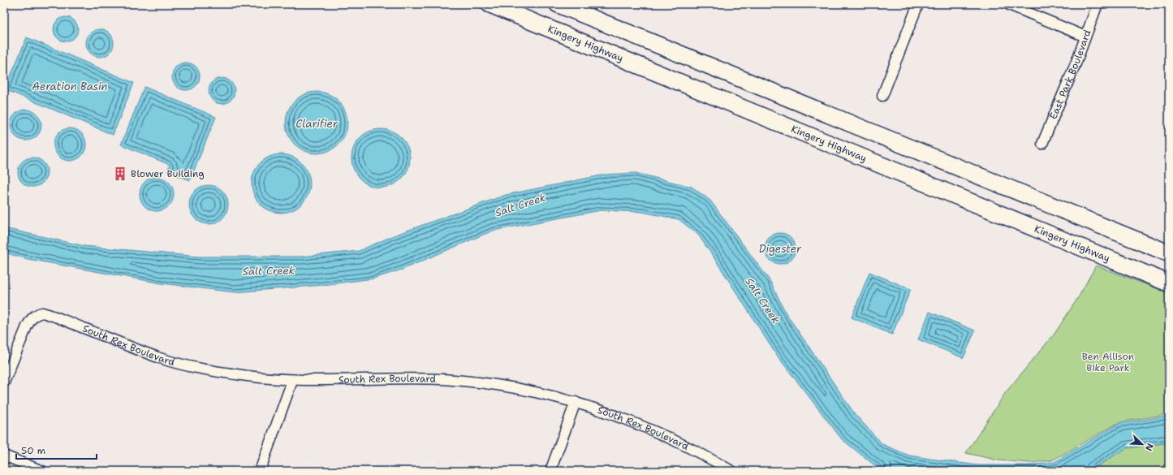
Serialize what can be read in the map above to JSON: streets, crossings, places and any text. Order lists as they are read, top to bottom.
{
  "streets": {
    "highway": ["Kingery Highway"],
    "street": ["East Park Boulevard", "South Rex Boulevard"]
  },
  "water": [
    "Aeration Basin",
    "Clarifier",
    "Salt Creek",
    "Digester"
  ],
  "parks": ["Ben Allison Bike Park"],
  "places": {
    "building": ["Blower Building"]
  },
  "scale_bar": "50 m",
  "north": "bottom right"
}
